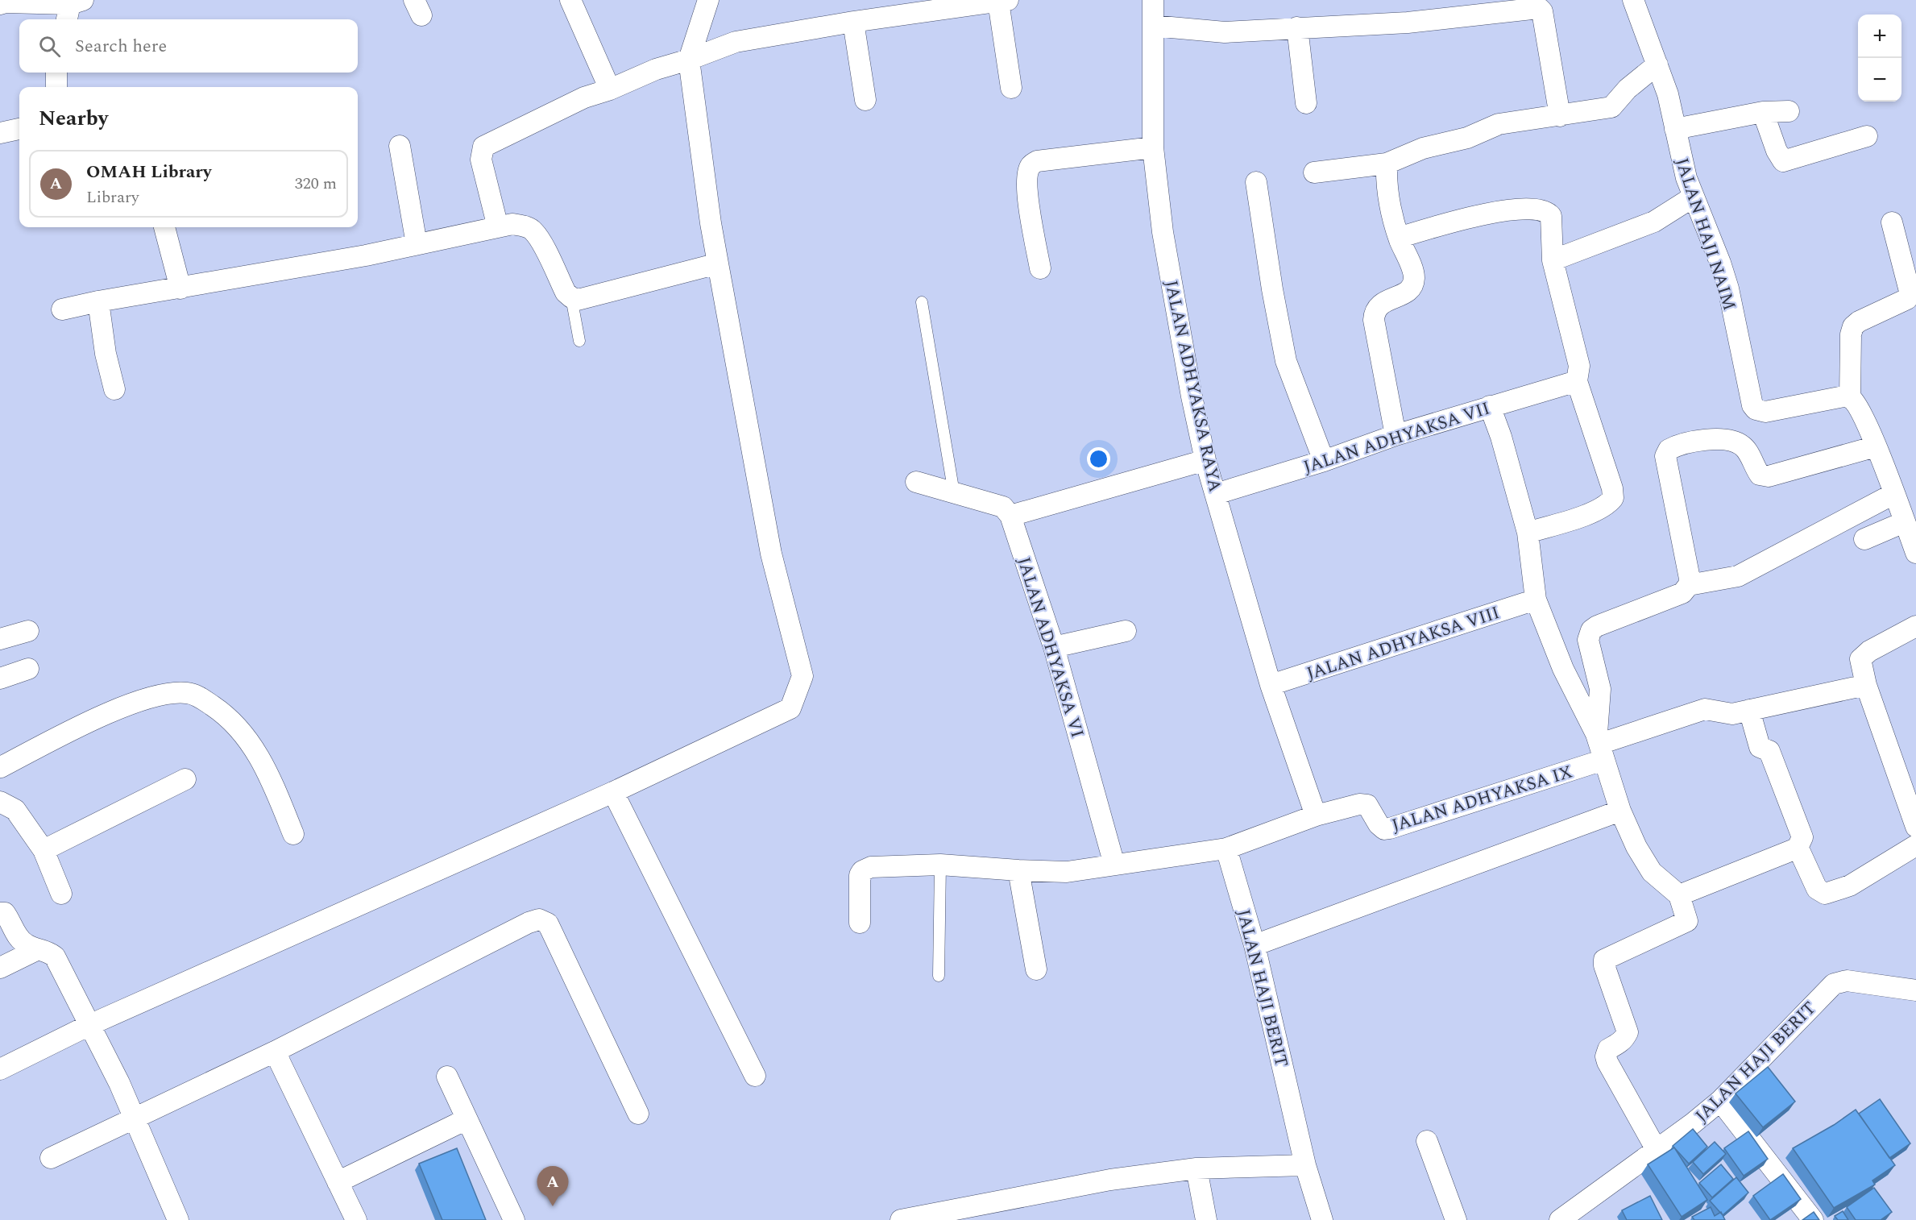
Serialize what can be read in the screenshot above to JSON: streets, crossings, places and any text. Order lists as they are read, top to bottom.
{
  "streets": {
    "street": [
      "JALAN HAJI NAIM",
      "JALAN ADHYAKSA RAYA",
      "JALAN ADHYAKSA VII",
      "JALAN ADHYAKSA VIII",
      "JALAN ADHYAKSA VI",
      "JALAN ADHYAKSA IX",
      "JALAN HAJI BERIT"
    ]
  },
  "crossings": [
    ["JALAN ADHYAKSA RAYA", "JALAN ADHYAKSA VII"],
    ["JALAN ADHYAKSA RAYA", "JALAN ADHYAKSA VIII"],
    ["JALAN ADHYAKSA RAYA", "JALAN ADHYAKSA IX"]
  ],
  "page": {
    "map_buttons": ["+", "−"],
    "search": "Search here",
    "heading": "Nearby",
    "list": [
      {
        "mark": "A",
        "name": "OMAH Library",
        "note": "Library",
        "value": "320 m"
      }
    ],
    "pins": "A"
  }
}
